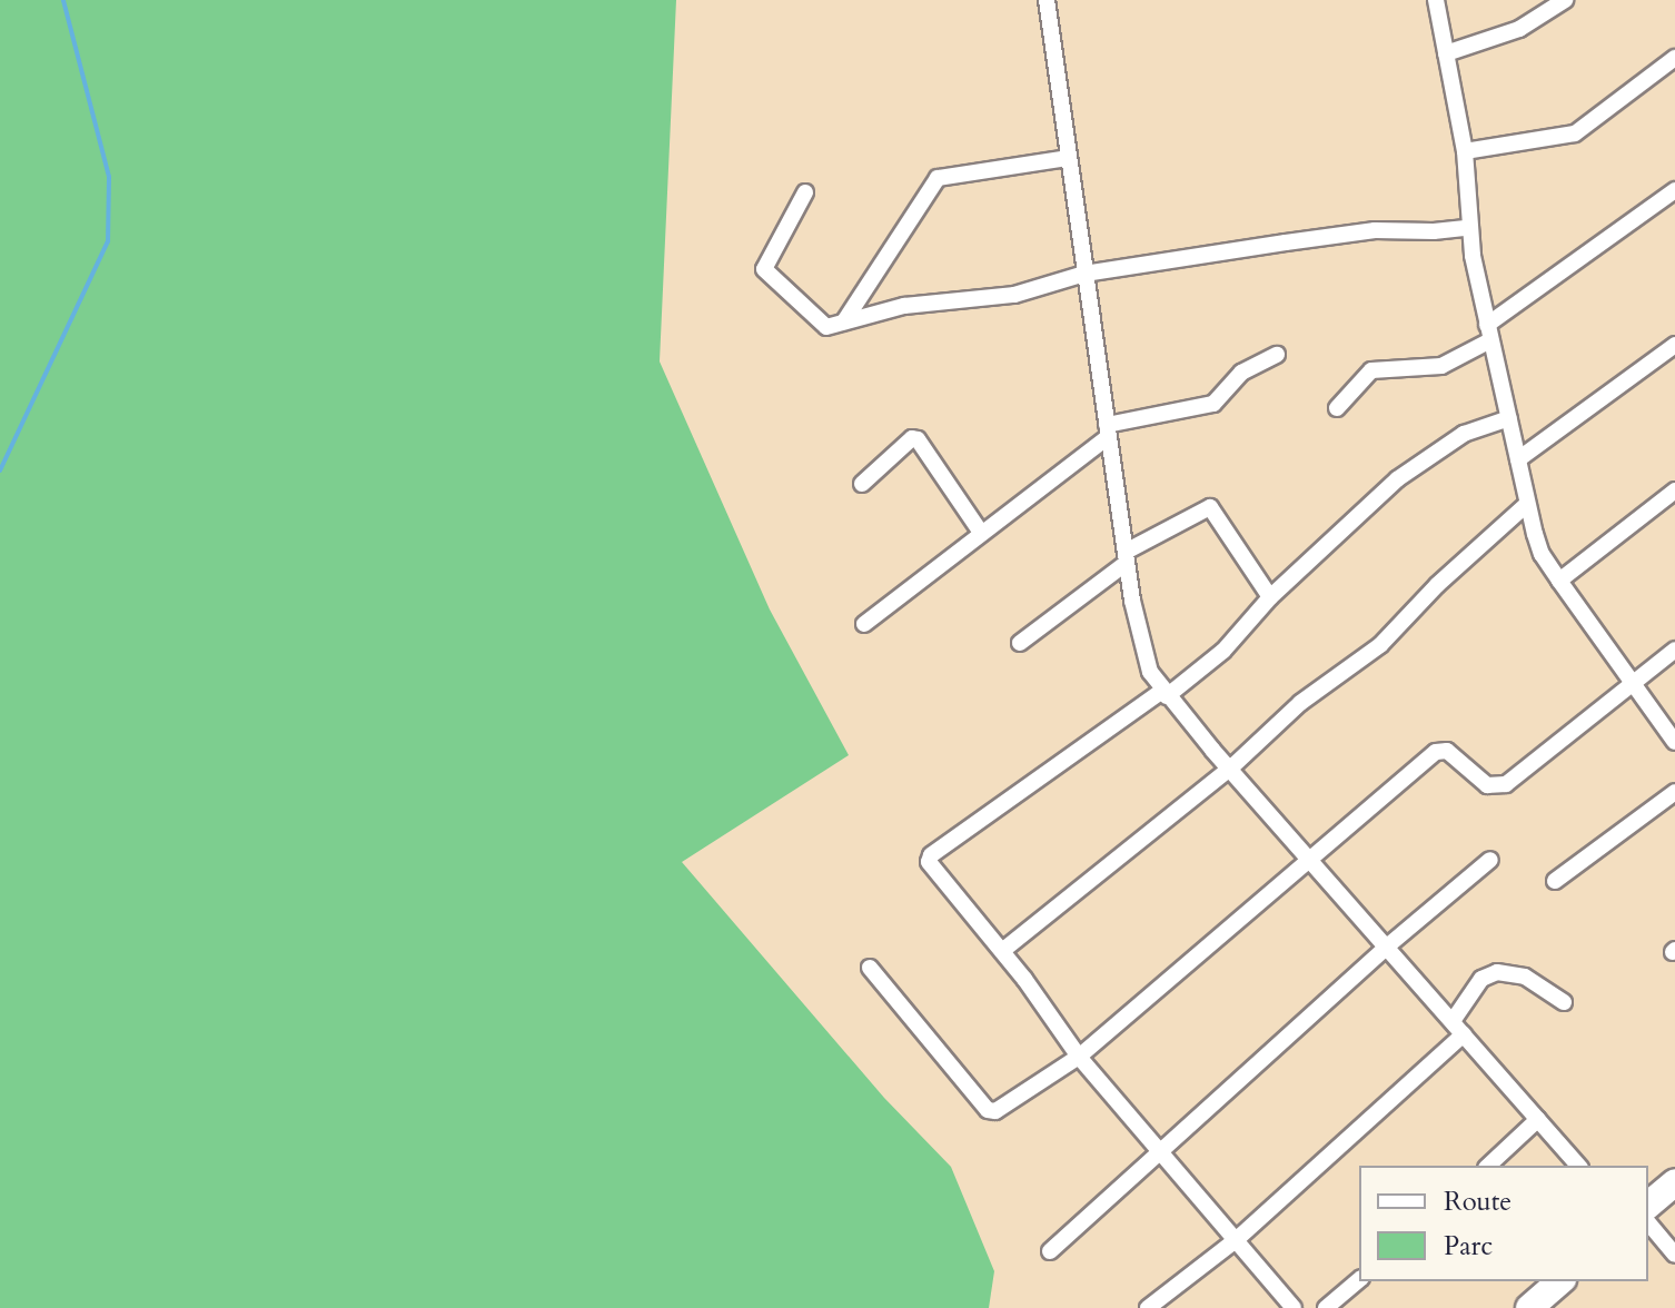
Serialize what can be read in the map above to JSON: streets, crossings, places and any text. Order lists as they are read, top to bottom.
{
  "legend": ["Route", "Parc"]
}
